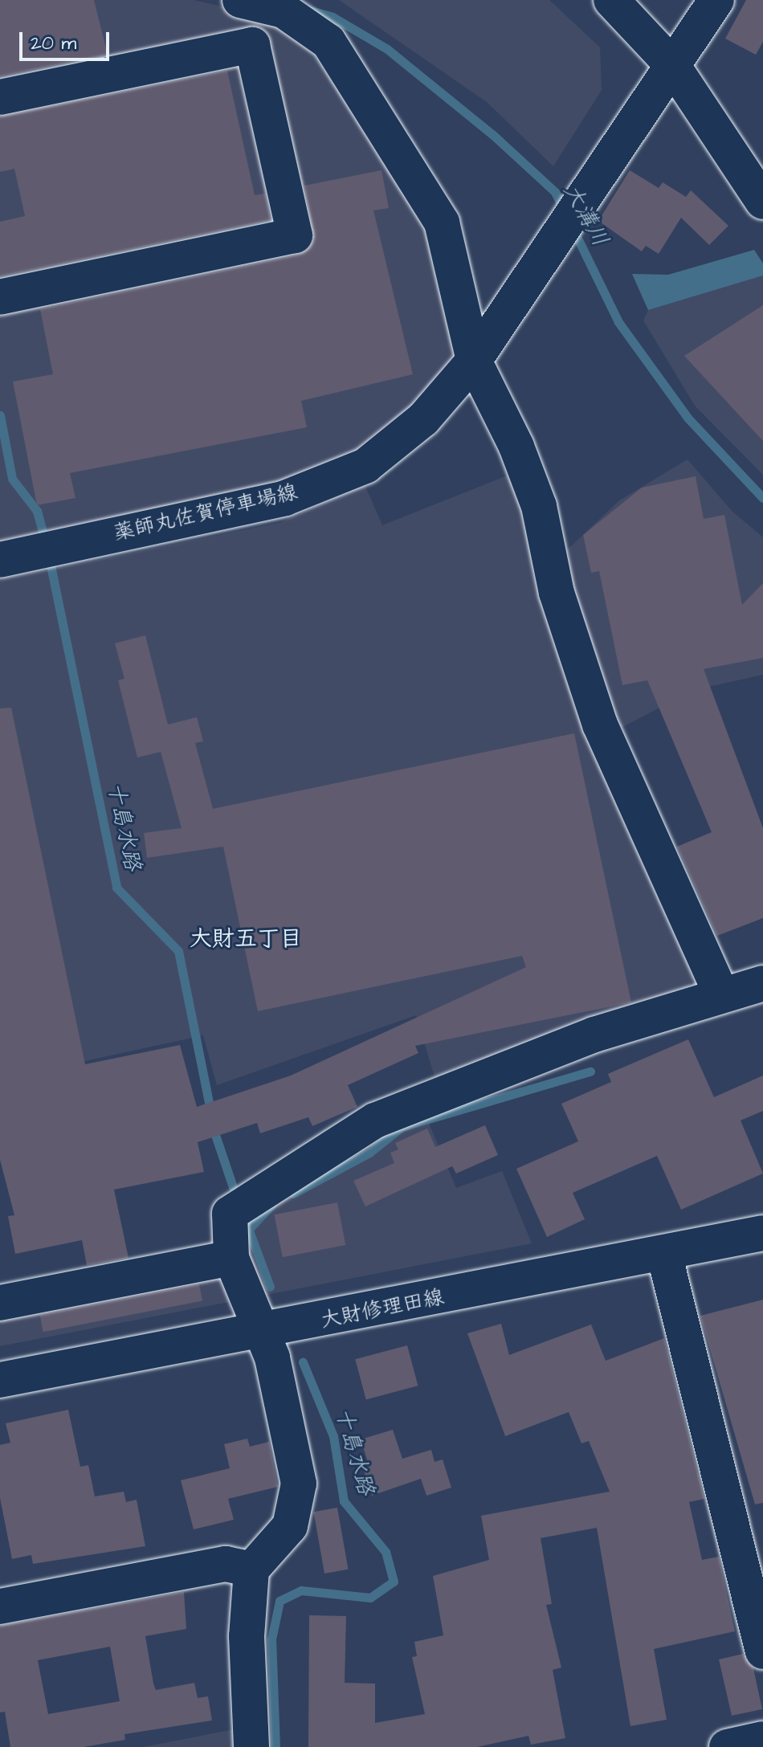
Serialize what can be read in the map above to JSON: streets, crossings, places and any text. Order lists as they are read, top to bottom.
{
  "streets": {
    "street": ["薬師丸佐賀停車場線", "大財修理田線"]
  },
  "districts": ["大財五丁目"],
  "water": ["大溝川", "十島水路"],
  "scale_bar": "20 m"
}
